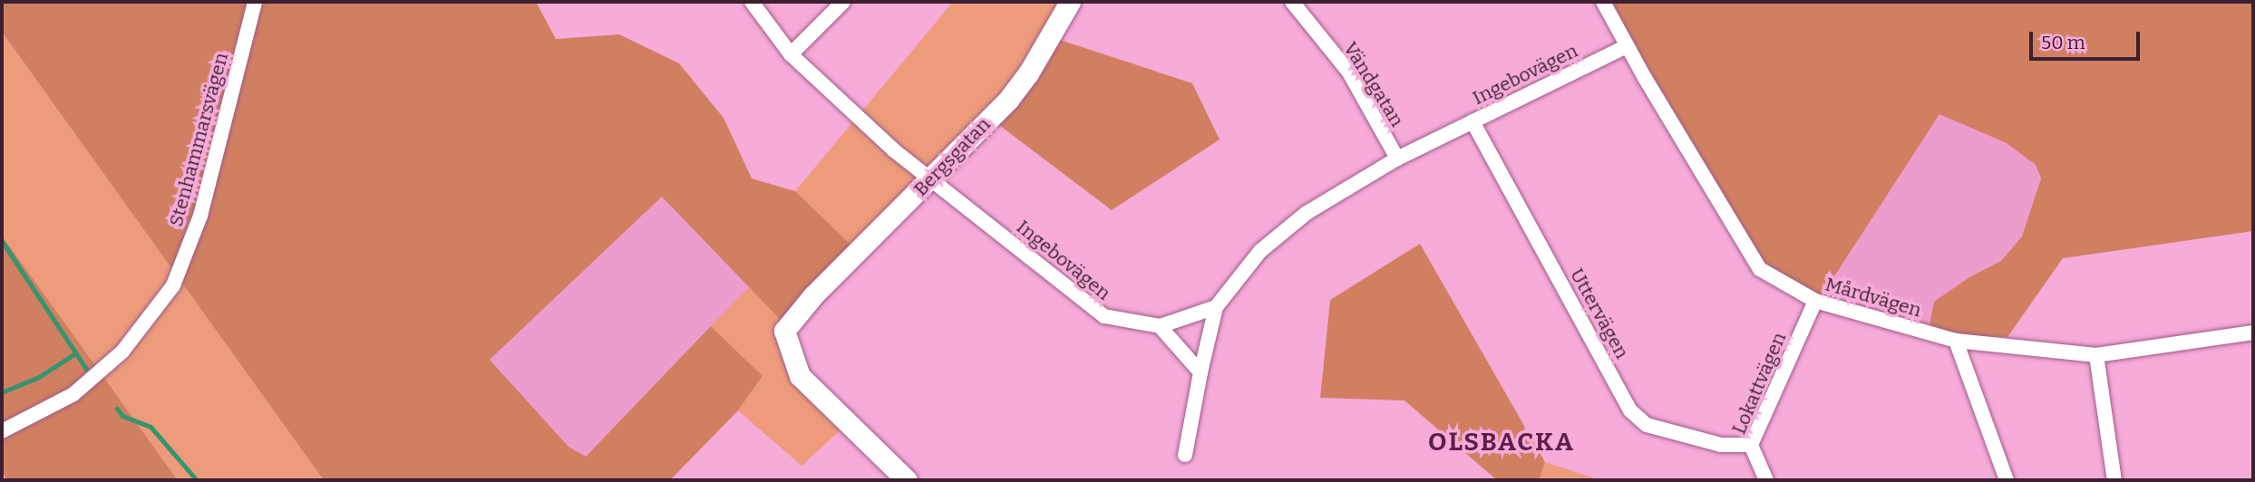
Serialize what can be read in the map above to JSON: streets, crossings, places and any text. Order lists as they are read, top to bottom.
{
  "streets": {
    "street": [
      "Ingebovägen",
      "Vändgatan",
      "Stenhammarsvägen",
      "Bergsgatan",
      "Mårdvägen",
      "Uttervägen",
      "Lokattvägen"
    ]
  },
  "crossings": [
    ["Ingebovägen", "Vändgatan"],
    ["Ingebovägen", "Bergsgatan"],
    ["Ingebovägen", "Mårdvägen"],
    ["Ingebovägen", "Uttervägen"],
    ["Mårdvägen", "Lokattvägen"],
    ["Uttervägen", "Lokattvägen"]
  ],
  "districts": ["OLSBACKA"],
  "scale_bar": "50 m"
}
